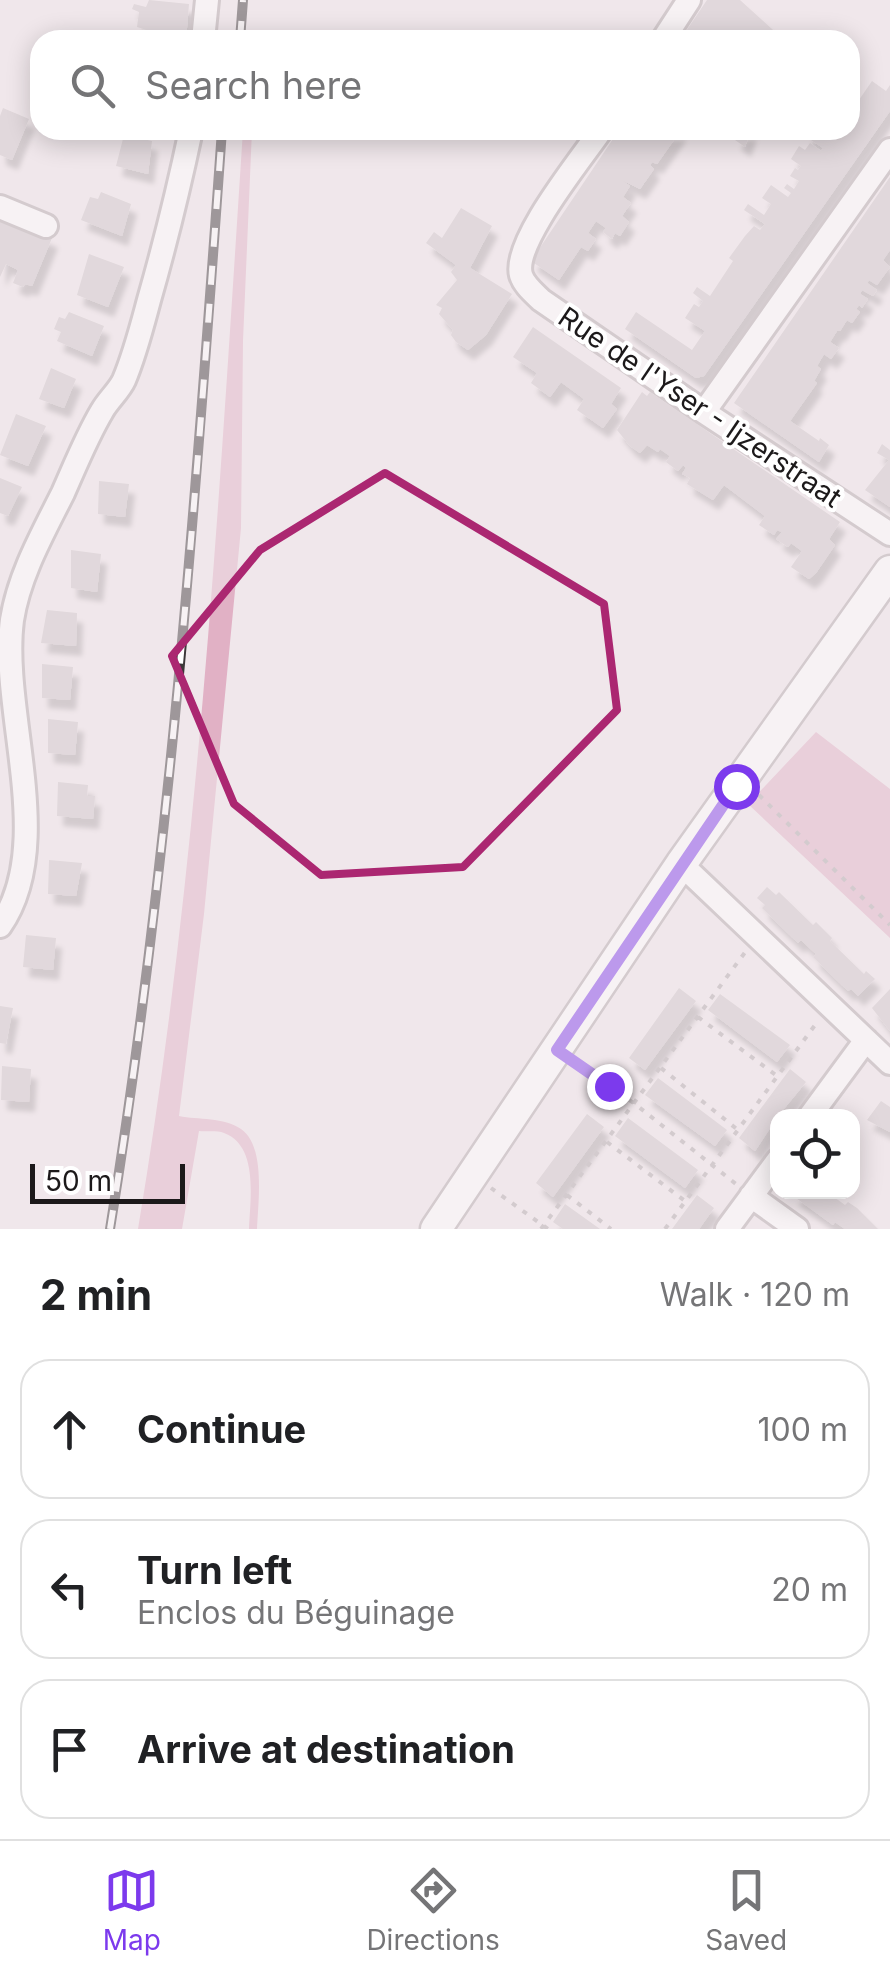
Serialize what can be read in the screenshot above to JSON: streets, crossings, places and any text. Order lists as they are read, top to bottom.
{
  "streets": {
    "street": ["Rue de l'Yser - Ijzerstraat"]
  },
  "scale_bar": "50 m",
  "page": {
    "search": "Search here",
    "scale": "50 m",
    "heading": ["2 min", "Walk · 120 m"],
    "list": [
      ["Continue", "100 m"],
      ["Turn left", "Enclos du Béguinage", "20 m"],
      "Arrive at destination"
    ],
    "nav": ["Map", "Directions", "Saved"]
  }
}
